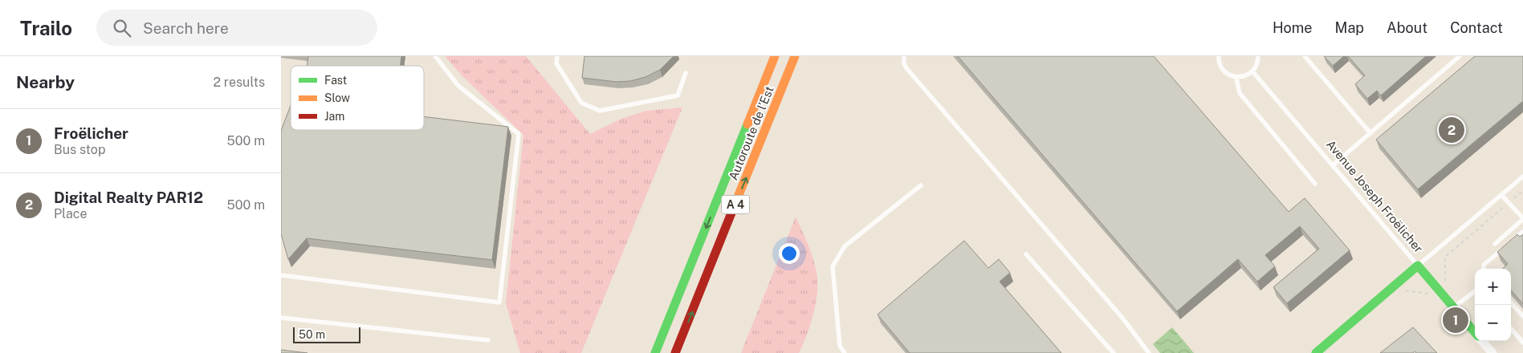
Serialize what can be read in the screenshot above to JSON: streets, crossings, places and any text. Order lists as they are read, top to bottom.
{
  "streets": {
    "main road": ["Autoroute de l’Est", "Avenue Joseph Froëlicher", "A 4"]
  },
  "legend": ["Fast", "Slow", "Jam"],
  "scale_bar": "50 m",
  "page": {
    "header": "Trailo",
    "search": "Search here",
    "nav": [
      "Home",
      "Map",
      "About",
      "Contact"
    ],
    "heading": ["Nearby", "2 results"],
    "list": [
      {
        "mark": "1",
        "name": "Froëlicher",
        "note": "Bus stop",
        "value": "500 m"
      },
      {
        "mark": "2",
        "name": "Digital Realty PAR12",
        "note": "Place",
        "value": "500 m"
      }
    ],
    "pins": ["2", "1"],
    "map_buttons": ["+", "−"],
    "scale": "50 m"
  }
}
